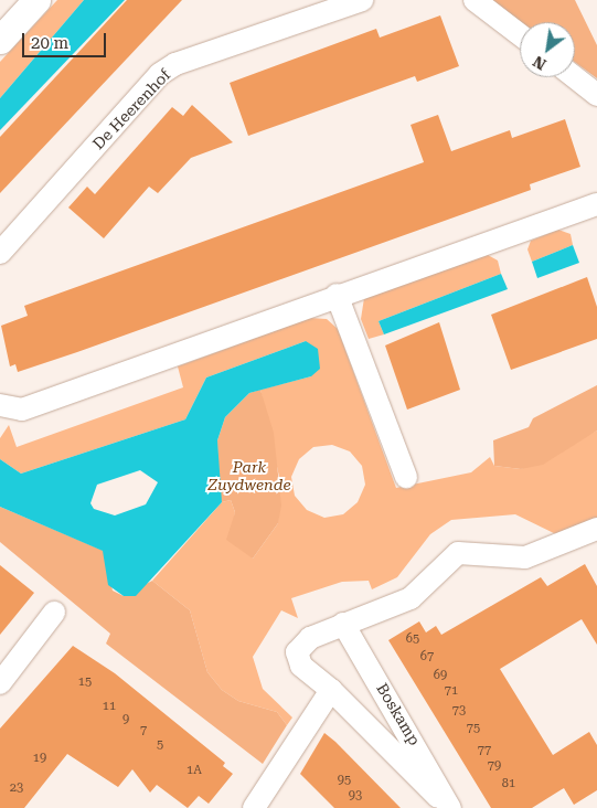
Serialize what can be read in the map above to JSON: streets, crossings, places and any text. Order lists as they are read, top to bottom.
{
  "streets": {
    "street": ["De Heerenhof", "Boskamp"]
  },
  "parks": ["Park Zuydwende"],
  "house_numbers": [
    "65",
    "67",
    "69",
    "15",
    "71",
    "11",
    "73",
    "9",
    "75",
    "7",
    "5",
    "77",
    "19",
    "79",
    "1A",
    "95",
    "81",
    "23",
    "93"
  ],
  "scale_bar": "20 m",
  "north": "bottom left"
}
